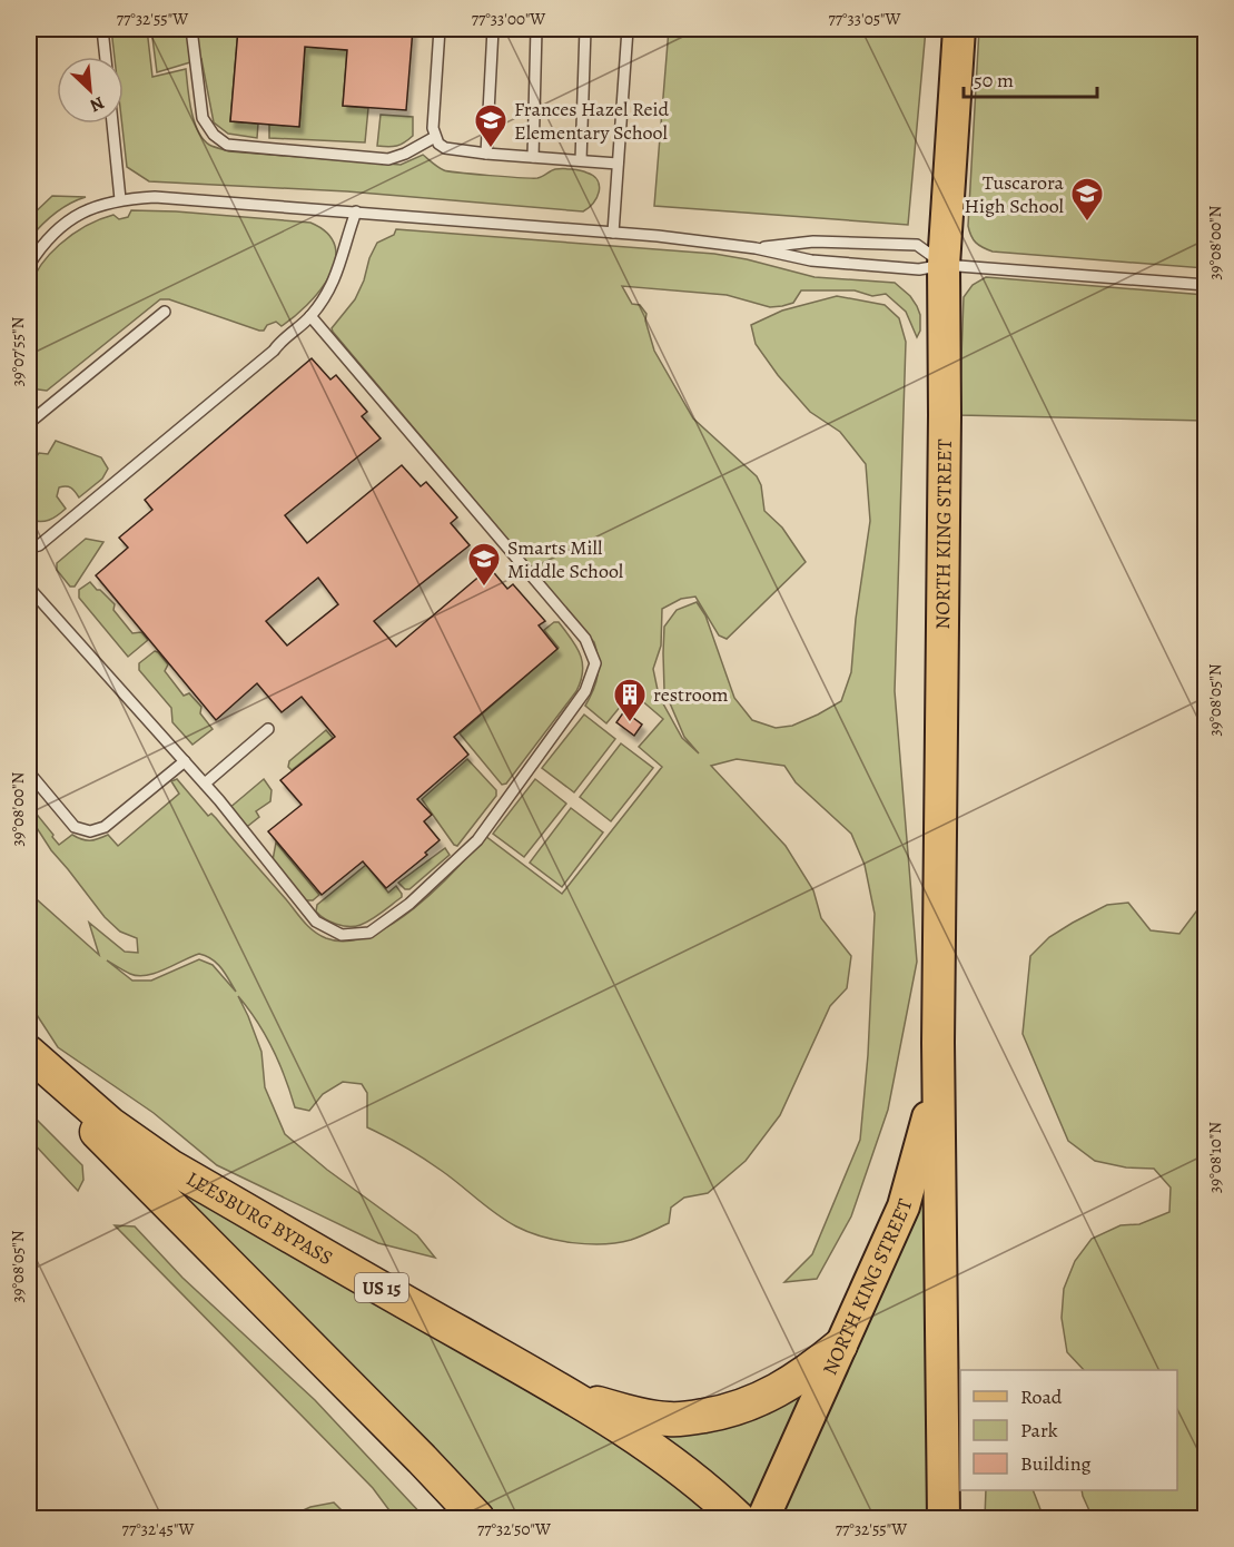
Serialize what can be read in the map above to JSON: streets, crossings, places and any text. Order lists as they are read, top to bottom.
{
  "streets": {
    "highway": ["LEESBURG BYPASS", "US 15"],
    "main road": ["NORTH KING STREET"]
  },
  "places": {
    "school or university": ["Frances Hazel Reid Elementary School", "Tuscarora High School", "Smarts Mill Middle School"],
    "building": ["restroom"]
  },
  "legend": ["Road", "Park", "Building"],
  "scale_bar": "50 m",
  "north": "bottom right",
  "coordinates": [
    "77°32'55\"W",
    "77°33'00\"W",
    "77°33'05\"W",
    "39°08'00\"N",
    "39°07'55\"N",
    "39°08'05\"N",
    "39°08'10\"N",
    "77°32'45\"W",
    "77°32'50\"W"
  ]
}
